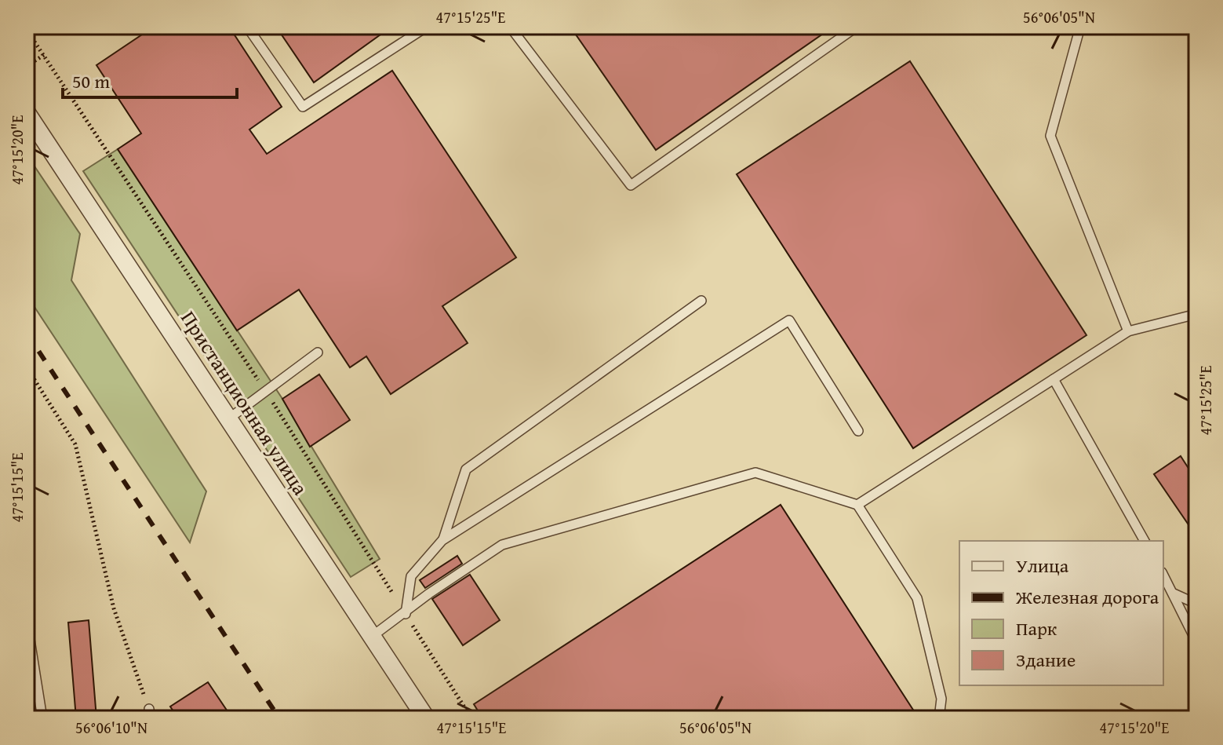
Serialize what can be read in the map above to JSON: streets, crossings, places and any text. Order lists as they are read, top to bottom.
{
  "streets": {
    "street": ["Пристанционная улица"]
  },
  "legend": [
    "Улица",
    "Железная дорога",
    "Парк",
    "Здание"
  ],
  "scale_bar": "50 m",
  "coordinates": [
    "47°15'25\"E",
    "56°06'05\"N",
    "47°15'20\"E",
    "47°15'15\"E",
    "56°06'10\"N"
  ]
}
